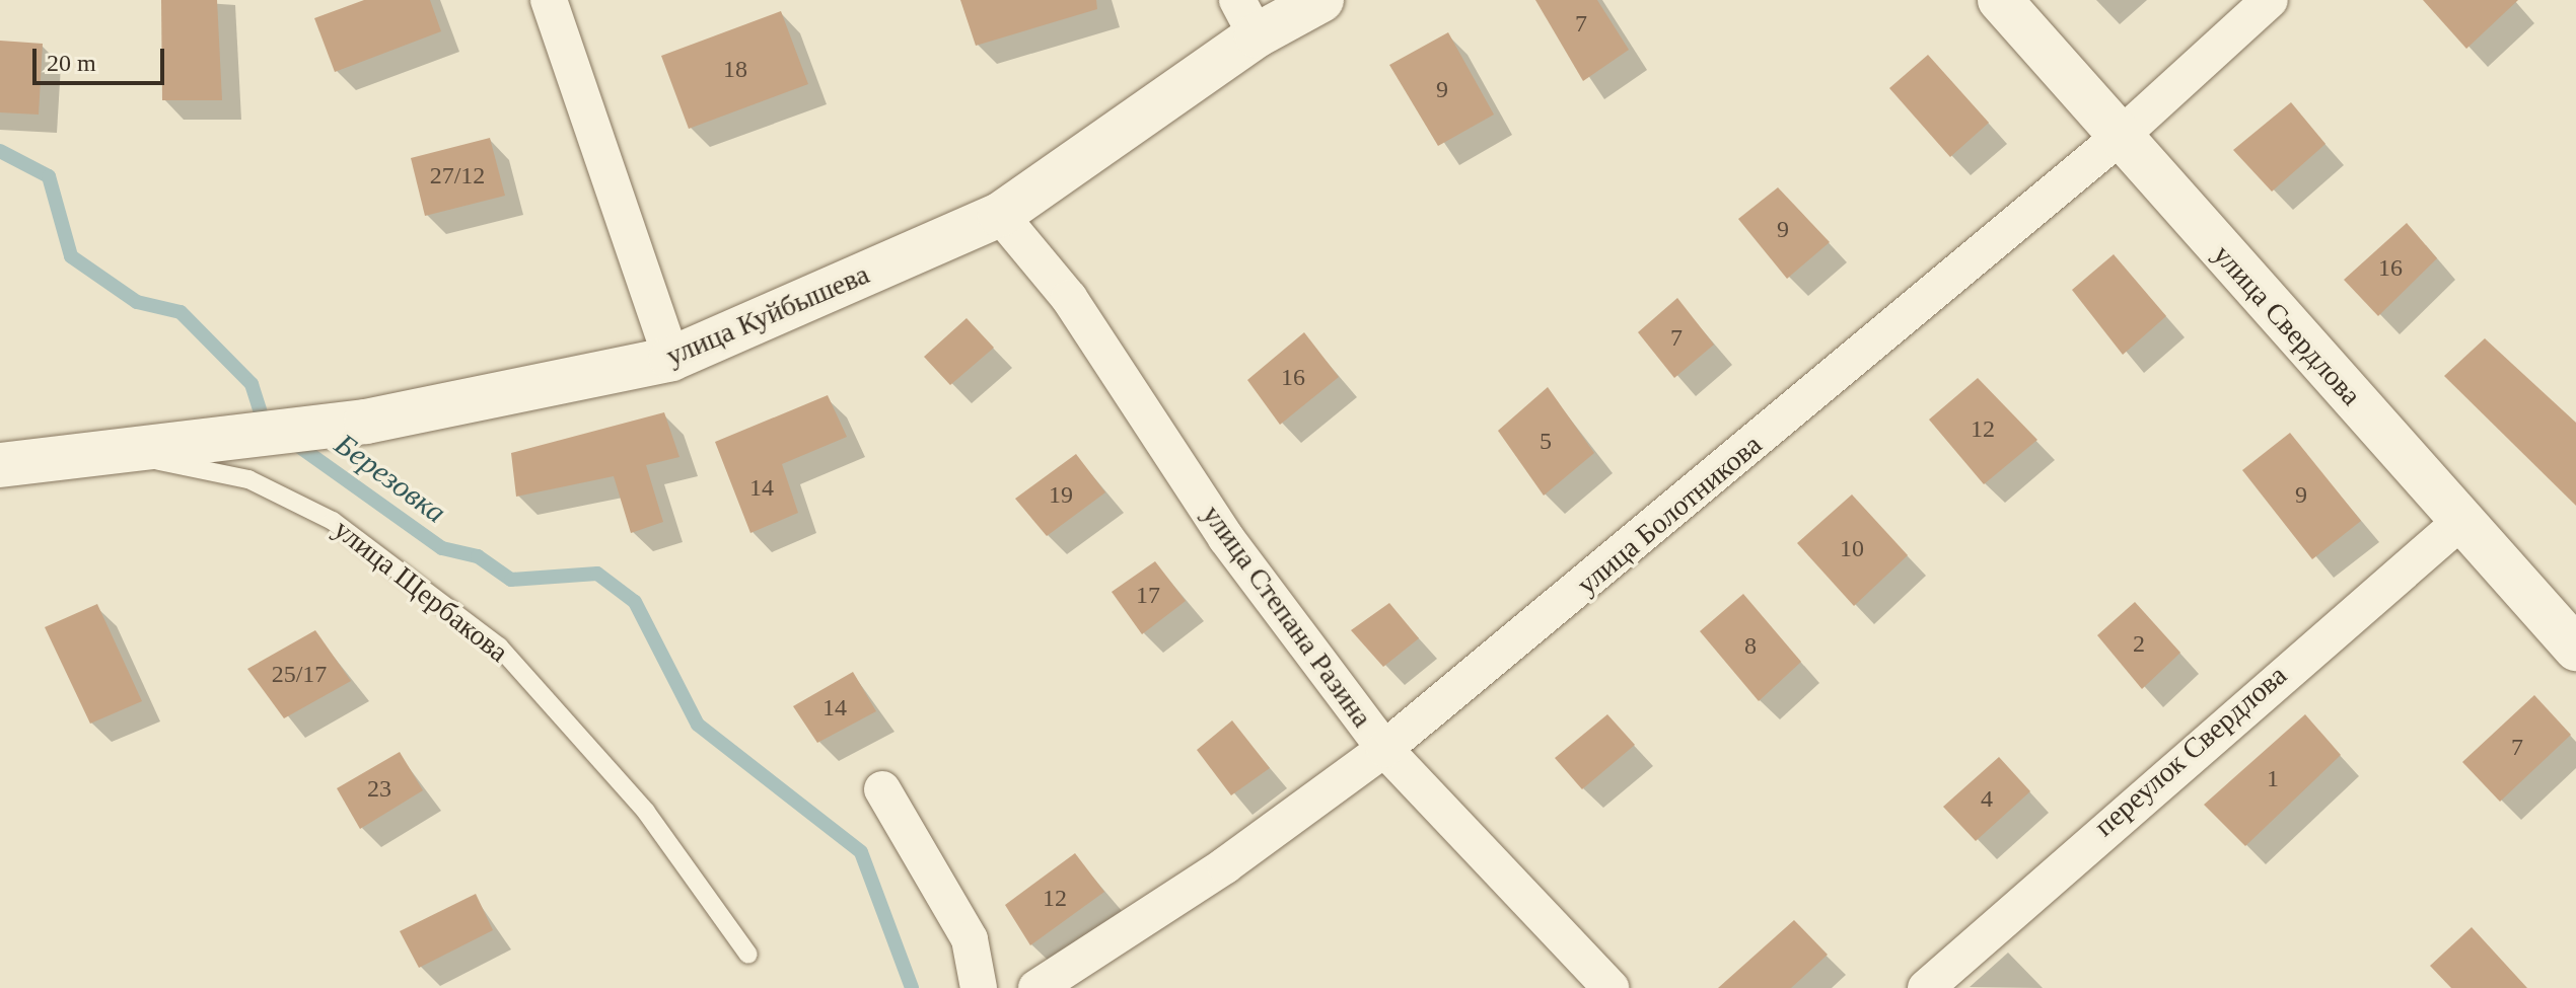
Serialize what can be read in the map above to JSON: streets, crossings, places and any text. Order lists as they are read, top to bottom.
{
  "streets": {
    "street": [
      "улица Куйбышева",
      "улица Свердлова",
      "улица Болотникова",
      "улица Степана Разина",
      "переулок Свердлова"
    ],
    "lane": ["улица Щербакова"]
  },
  "crossings": [
    ["улица Куйбышева", "улица Щербакова"],
    ["улица Куйбышева", "улица Степана Разина"],
    ["улица Свердлова", "улица Болотникова"],
    ["улица Свердлова", "переулок Свердлова"],
    ["улица Болотникова", "улица Степана Разина"]
  ],
  "water": ["Березовка"],
  "house_numbers": [
    "7",
    "18",
    "9",
    "27/12",
    "9",
    "16",
    "7",
    "16",
    "12",
    "5",
    "14",
    "19",
    "9",
    "10",
    "17",
    "2",
    "8",
    "25/17",
    "14",
    "7",
    "1",
    "23",
    "4",
    "12"
  ],
  "scale_bar": "20 m"
}
